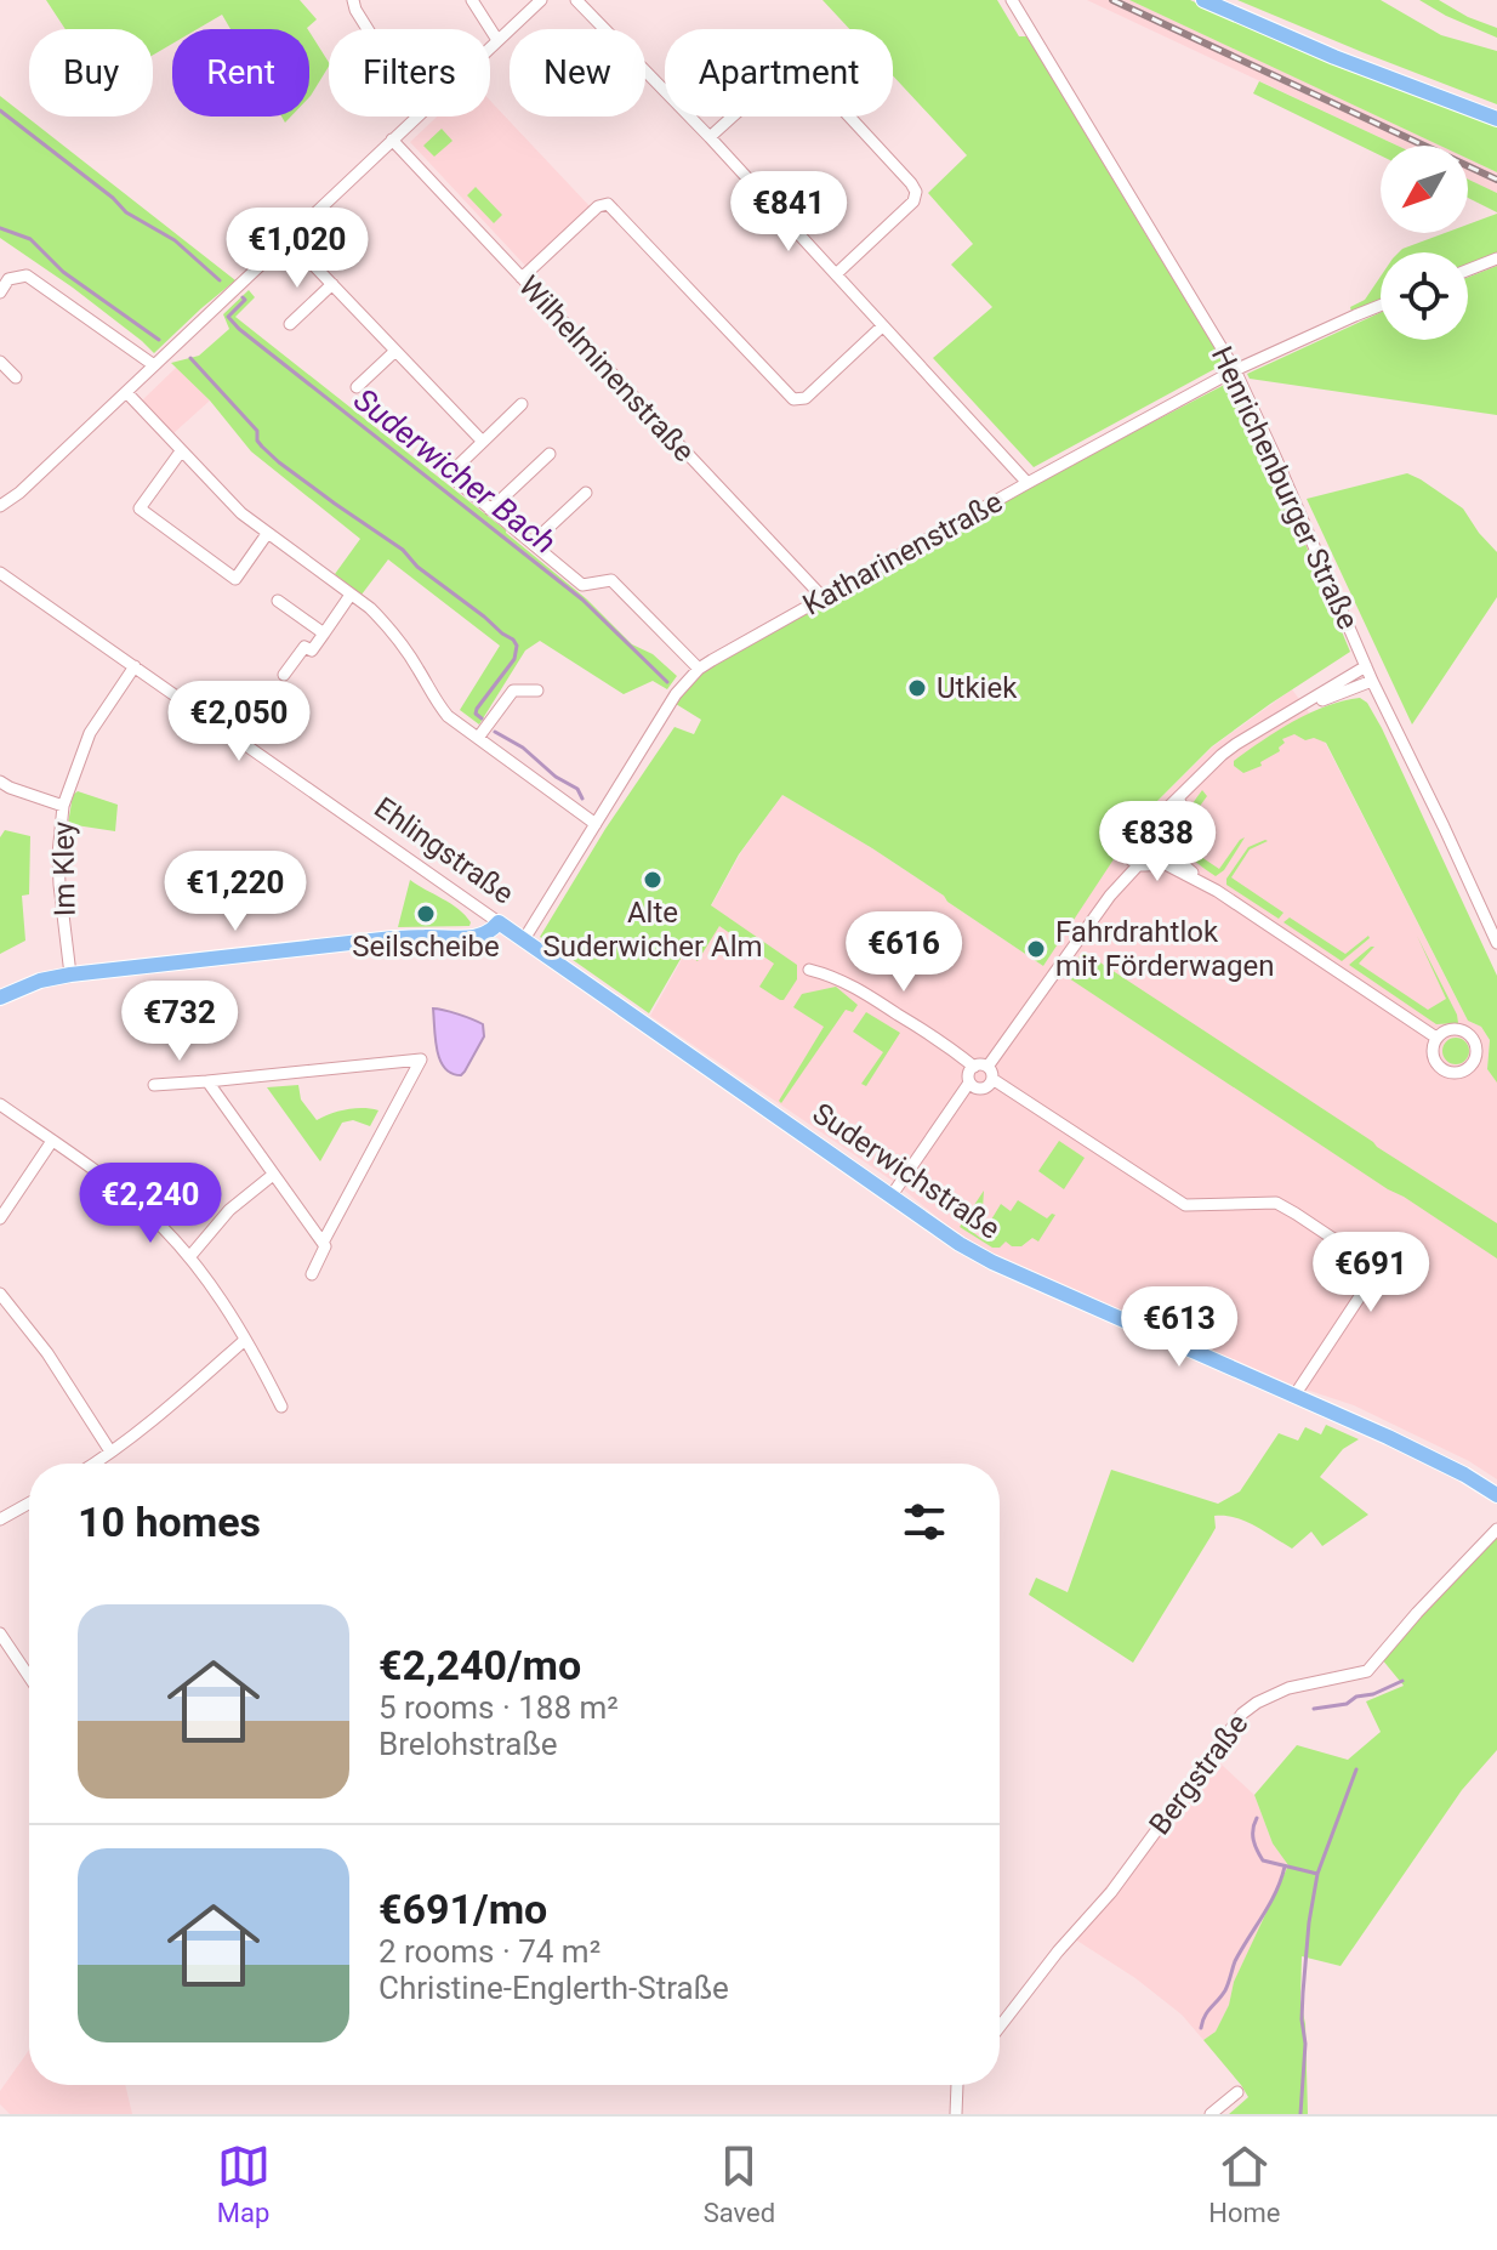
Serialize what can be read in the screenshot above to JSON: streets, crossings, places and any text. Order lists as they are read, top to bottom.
{
  "streets": {
    "main road": ["Ehlingstraße", "Suderwichstraße"],
    "street": [
      "Wilhelminenstraße",
      "Henrichenburger Straße",
      "Katharinenstraße",
      "Im Kley",
      "Bergstraße"
    ]
  },
  "crossings": [
    ["Wilhelminenstraße", "Katharinenstraße"],
    ["Henrichenburger Straße", "Katharinenstraße"],
    ["Katharinenstraße", "Ehlingstraße"],
    ["Katharinenstraße", "Suderwichstraße"],
    ["Ehlingstraße", "Im Kley"],
    ["Ehlingstraße", "Suderwichstraße"]
  ],
  "water": ["Suderwicher Bach"],
  "places": [
    "Utkiek",
    "Alte Suderwicher Alm",
    "Seilscheibe",
    "Fahrdrahtlok mit Förderwagen"
  ],
  "north": "bottom left",
  "page": {
    "chip": [
      "Buy",
      "Rent",
      "Filters",
      "New",
      "Apartment"
    ],
    "price": [
      "€841",
      "€1,020",
      "€2,050",
      "€838",
      "€1,220",
      "€616",
      "€732",
      "€2,240",
      "€691",
      "€613"
    ],
    "heading": "10 homes",
    "list": [
      {
        "name": "€2,240/mo",
        "note": "5 rooms · 188 m² · Brelohstraße"
      },
      {
        "name": "€691/mo",
        "note": "2 rooms · 74 m² · Christine-Englerth-Straße"
      }
    ],
    "tabs": ["Map", "Saved", "Home"]
  }
}
